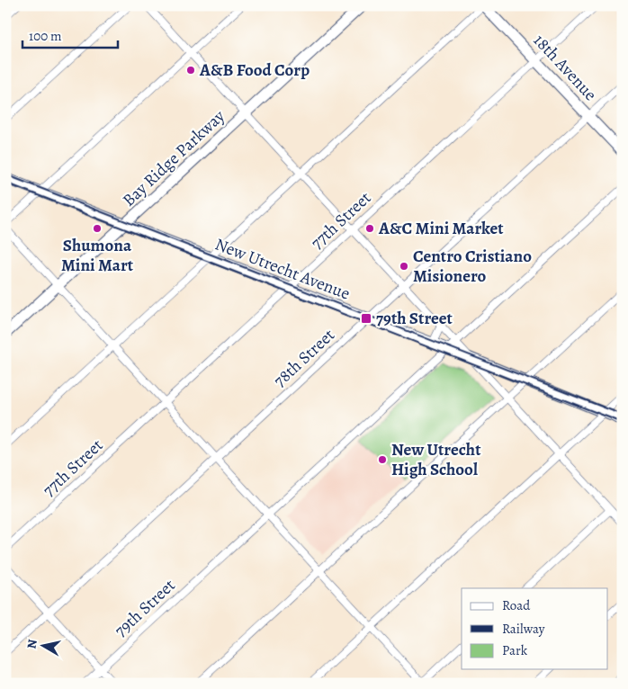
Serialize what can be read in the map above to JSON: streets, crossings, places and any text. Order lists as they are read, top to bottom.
{
  "streets": {
    "street": [
      "18th Avenue",
      "Bay Ridge Parkway",
      "77th Street",
      "New Utrecht Avenue",
      "78th Street",
      "79th Street"
    ]
  },
  "crossings": [
    ["18th Avenue", "77th Street"],
    ["18th Avenue", "78th Street"],
    ["Bay Ridge Parkway", "New Utrecht Avenue"],
    ["77th Street", "New Utrecht Avenue"],
    ["New Utrecht Avenue", "78th Street"],
    ["New Utrecht Avenue", "79th Street"]
  ],
  "places": {
    "other": [
      "A&B Food Corp",
      "Shumona Mini Mart",
      "A&C Mini Market",
      "Centro Cristiano Misionero",
      "New Utrecht High School"
    ],
    "transit": ["79th Street"]
  },
  "legend": ["Road", "Railway", "Park"],
  "scale_bar": "100 m",
  "north": "left"
}
